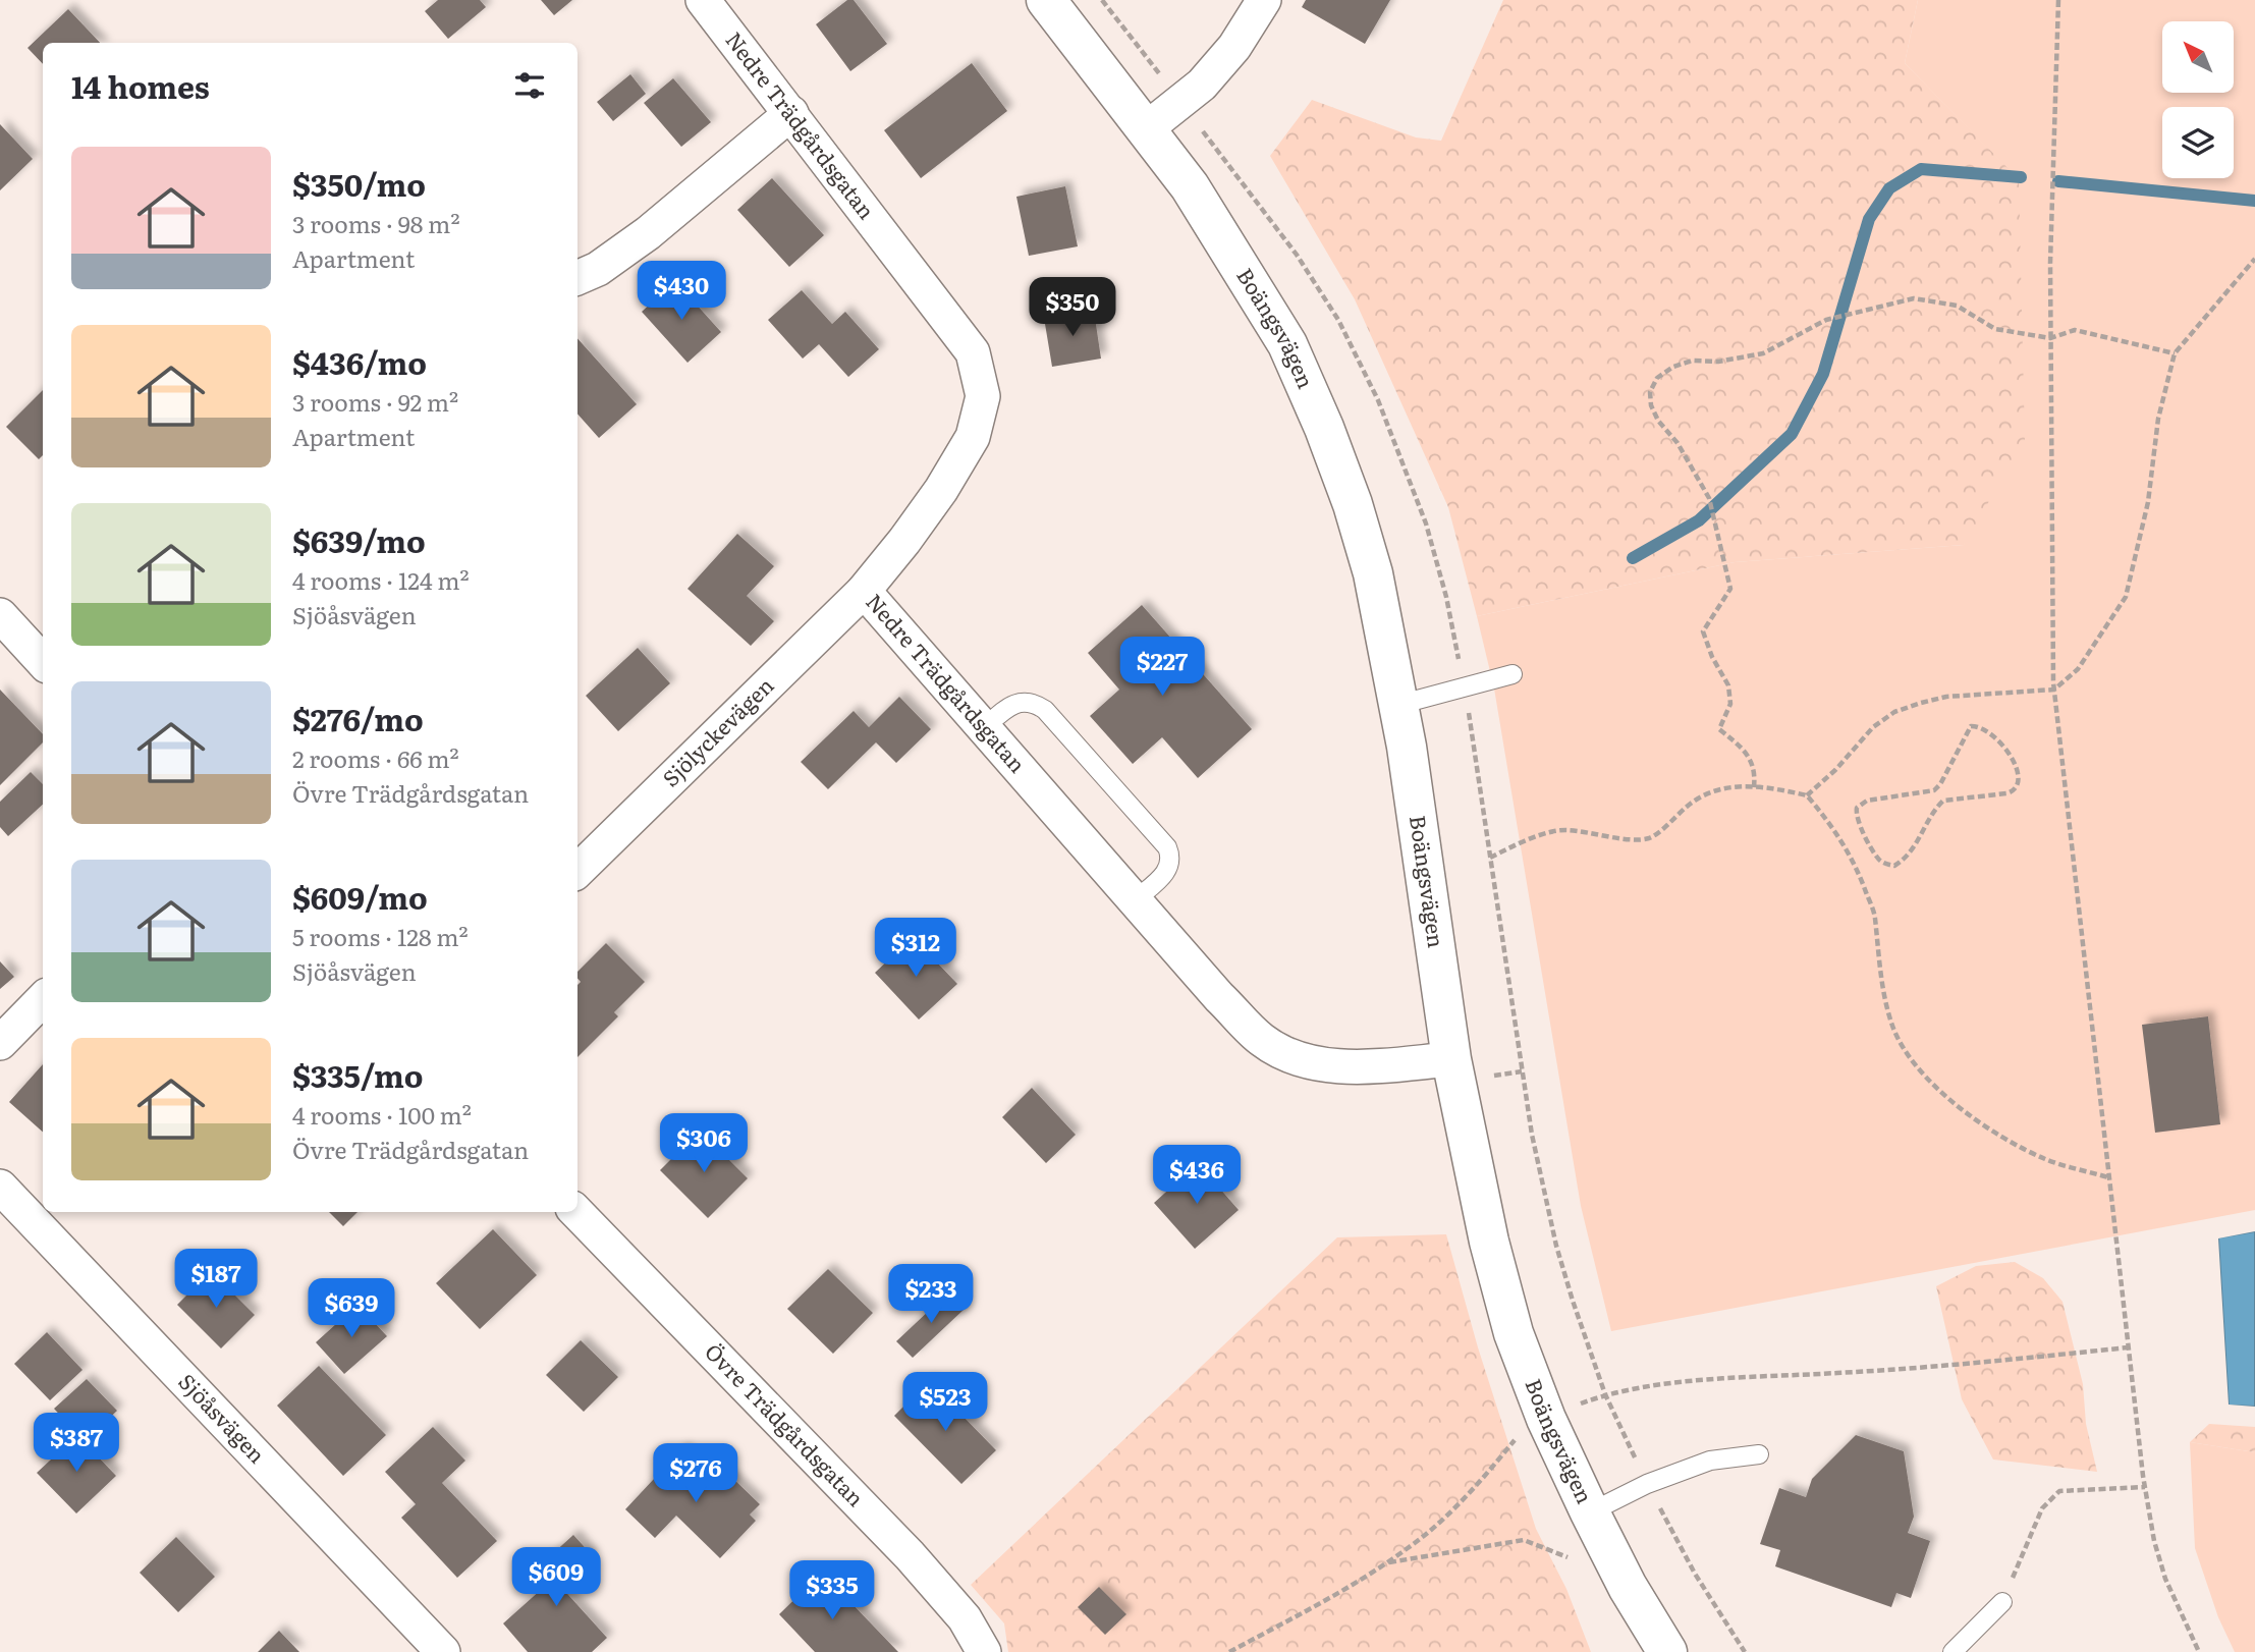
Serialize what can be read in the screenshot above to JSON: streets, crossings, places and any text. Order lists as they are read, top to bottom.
{
  "streets": {
    "street": [
      "Nedre Trädgårdsgatan",
      "Boängsvägen",
      "Sjölyckevägen",
      "Sjöåsvägen",
      "Övre Trädgårdsgatan"
    ]
  },
  "crossings": [
    ["Nedre Trädgårdsgatan", "Boängsvägen"],
    ["Nedre Trädgårdsgatan", "Sjölyckevägen"]
  ],
  "north": "top left",
  "page": {
    "heading": "14 homes",
    "list": [
      {
        "name": "$350/mo",
        "note": "3 rooms · 98 m² · Apartment"
      },
      {
        "name": "$436/mo",
        "note": "3 rooms · 92 m² · Apartment"
      },
      {
        "name": "$639/mo",
        "note": "4 rooms · 124 m² · Sjöåsvägen"
      },
      {
        "name": "$276/mo",
        "note": "2 rooms · 66 m² · Övre Trädgårdsgatan"
      },
      {
        "name": "$609/mo",
        "note": "5 rooms · 128 m² · Sjöåsvägen"
      },
      {
        "name": "$335/mo",
        "note": "4 rooms · 100 m² · Övre Trädgårdsgatan"
      }
    ],
    "price": [
      "$430",
      "$350",
      "$227",
      "$312",
      "$306",
      "$436",
      "$187",
      "$233",
      "$639",
      "$523",
      "$387",
      "$276",
      "$609",
      "$335"
    ]
  }
}
